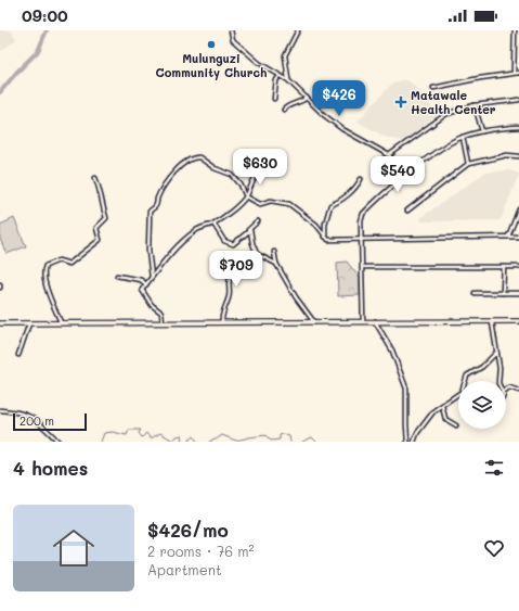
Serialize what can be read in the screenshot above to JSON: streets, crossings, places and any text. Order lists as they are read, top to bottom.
{
  "places": {
    "other": ["Mulunguzi Community Church"],
    "health": ["Matawale Health Center"]
  },
  "scale_bar": "200 m",
  "page": {
    "status": "09:00",
    "price": [
      "$426",
      "$630",
      "$540",
      "$709"
    ],
    "scale": "200 m",
    "heading": "4 homes",
    "list": [
      {
        "name": "$426/mo",
        "note": "2 rooms · 76 m² · Apartment"
      }
    ]
  }
}
